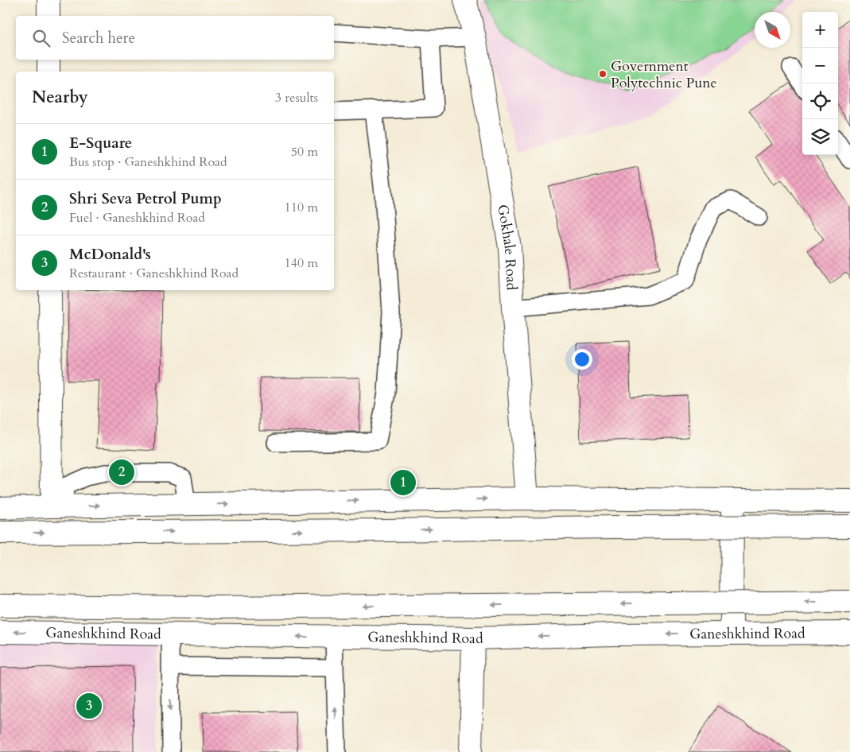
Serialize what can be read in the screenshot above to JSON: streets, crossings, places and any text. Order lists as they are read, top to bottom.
{
  "streets": {
    "main road": ["Gokhale Road", "Ganeshkhind Road"]
  },
  "places": ["Government Polytechnic Pune"],
  "north": "bottom right",
  "page": {
    "map_buttons": ["+", "−"],
    "search": "Search here",
    "heading": ["Nearby", "3 results"],
    "list": [
      {
        "mark": "1",
        "name": "E-Square",
        "note": "Bus stop · Ganeshkhind Road",
        "value": "50 m"
      },
      {
        "mark": "2",
        "name": "Shri Seva Petrol Pump",
        "note": "Fuel · Ganeshkhind Road",
        "value": "110 m"
      },
      {
        "mark": "3",
        "name": "McDonald's",
        "note": "Restaurant · Ganeshkhind Road",
        "value": "140 m"
      }
    ],
    "pins": ["2", "1", "3"]
  }
}
